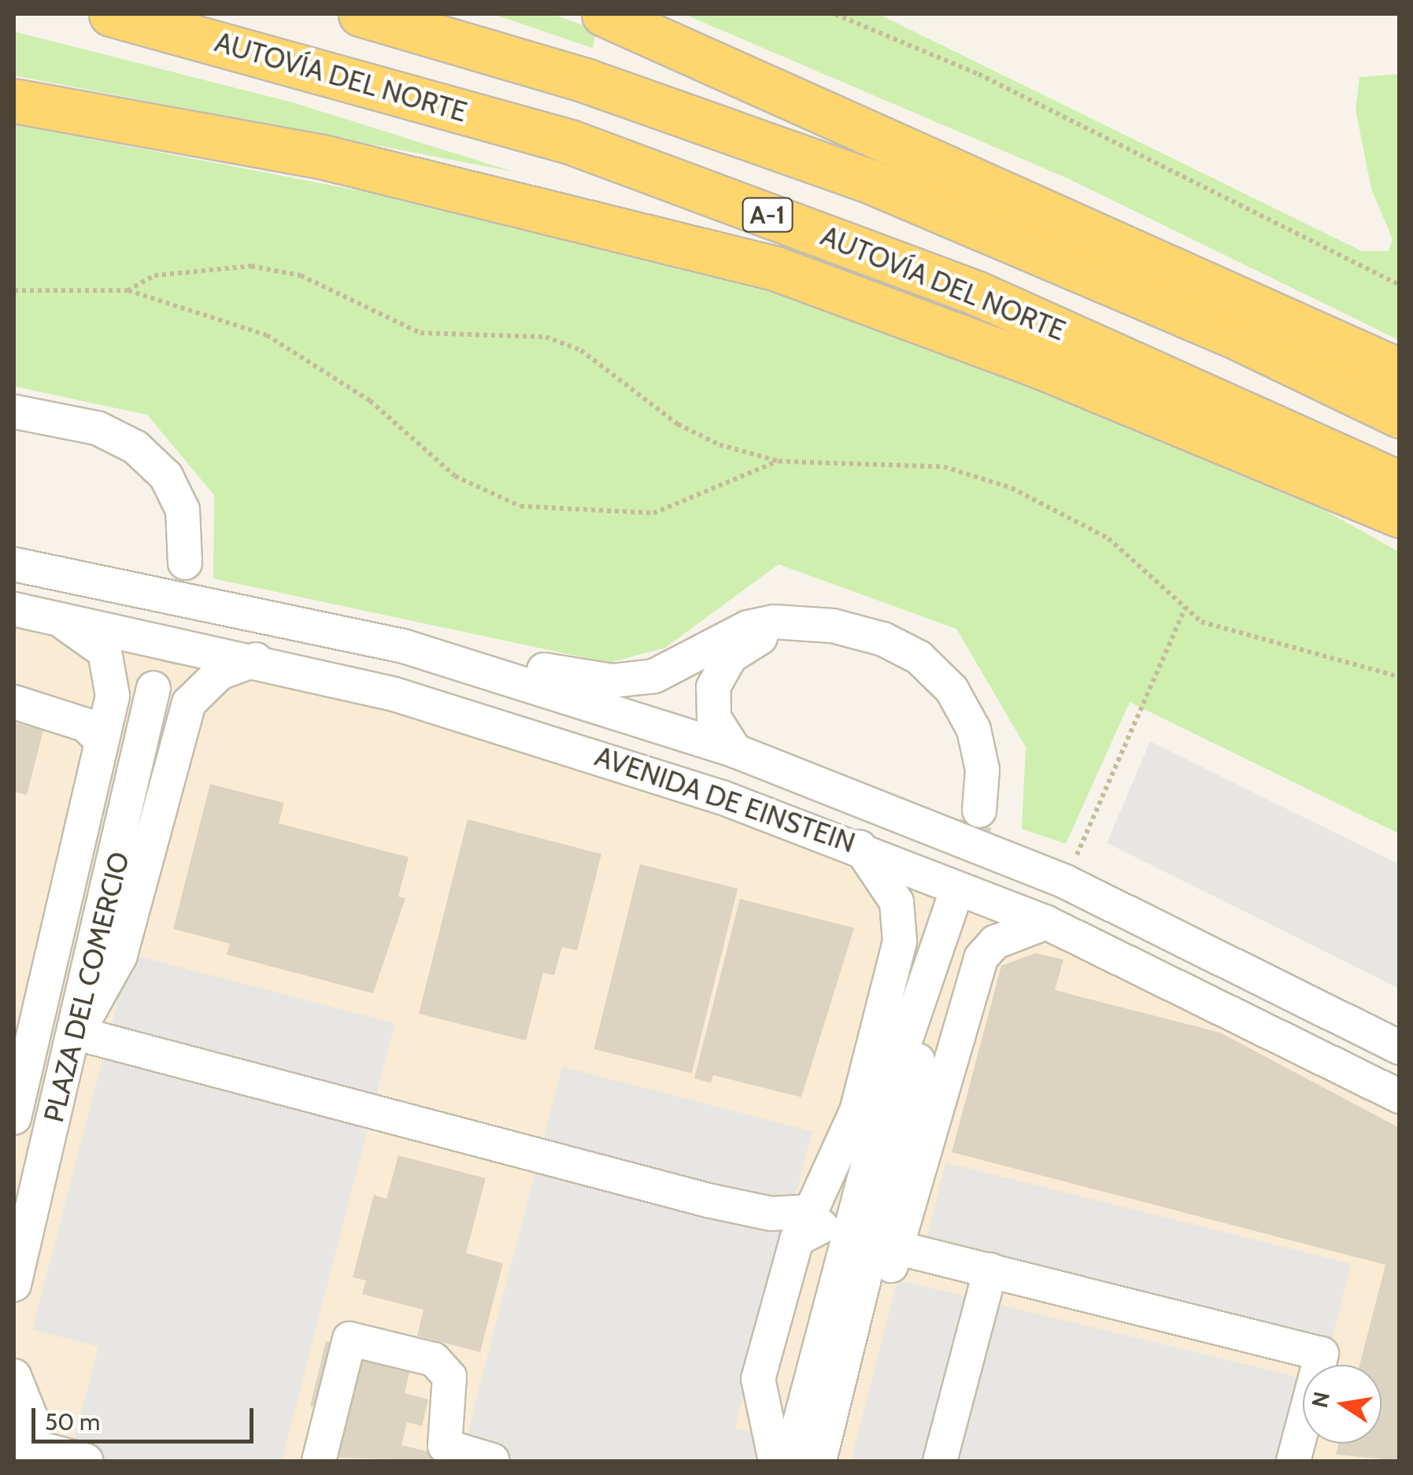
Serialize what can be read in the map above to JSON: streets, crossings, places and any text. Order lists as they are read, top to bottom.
{
  "streets": {
    "highway": ["AUTOVÍA DEL NORTE", "A-1"],
    "street": ["AVENIDA DE EINSTEIN", "PLAZA DEL COMERCIO"]
  },
  "crossings": [
    ["AVENIDA DE EINSTEIN", "PLAZA DEL COMERCIO"]
  ],
  "scale_bar": "50 m",
  "north": "left"
}
